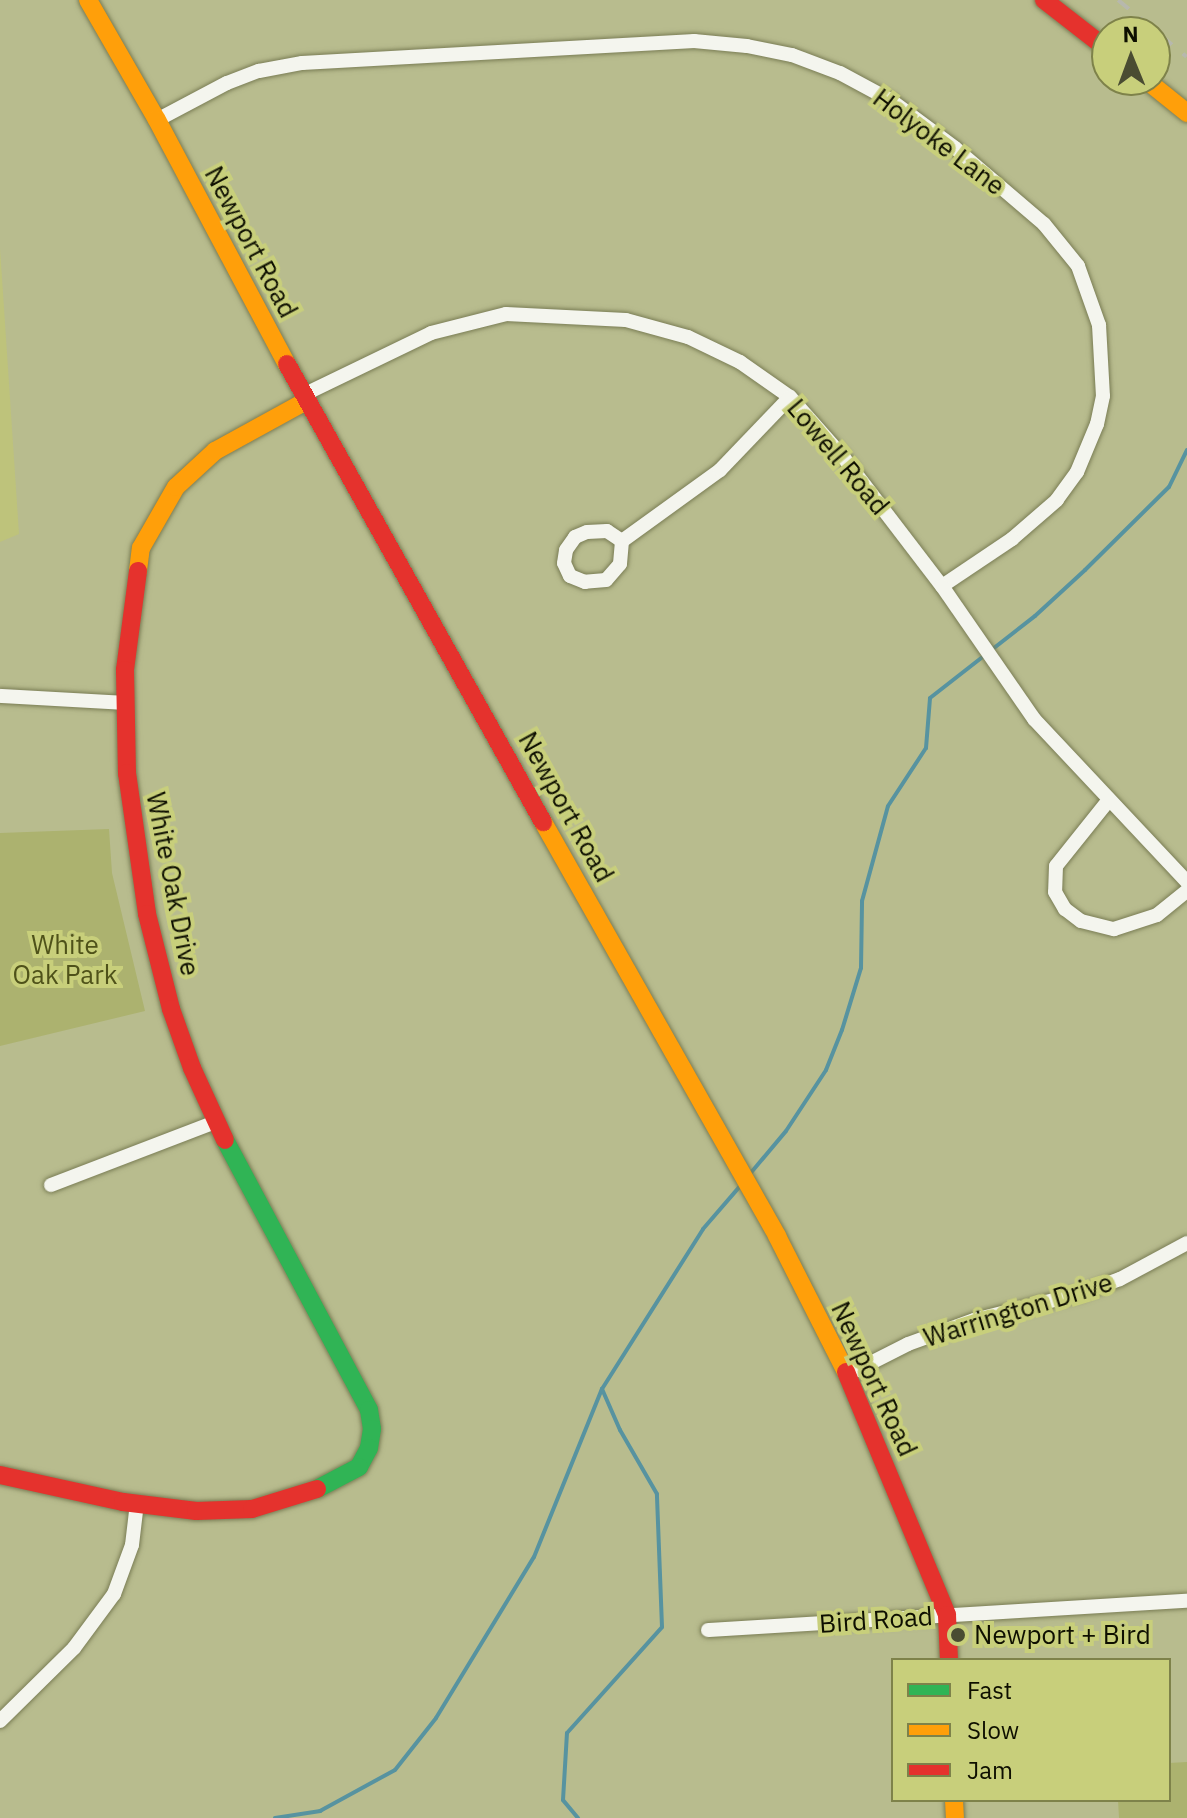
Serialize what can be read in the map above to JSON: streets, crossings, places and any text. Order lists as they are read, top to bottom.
{
  "streets": {
    "street": [
      "Holyoke Lane",
      "Newport Road",
      "Lowell Road",
      "White Oak Drive",
      "Warrington Drive",
      "Bird Road"
    ]
  },
  "crossings": [
    ["Holyoke Lane", "Newport Road"],
    ["Holyoke Lane", "Lowell Road"],
    ["Newport Road", "Lowell Road"],
    ["Newport Road", "White Oak Drive"],
    ["Newport Road", "Warrington Drive"],
    ["Newport Road", "Bird Road"],
    ["Lowell Road", "White Oak Drive"]
  ],
  "parks": ["White Oak Park"],
  "places": ["Newport + Bird"],
  "legend": ["Fast", "Slow", "Jam"],
  "north": "top"
}
